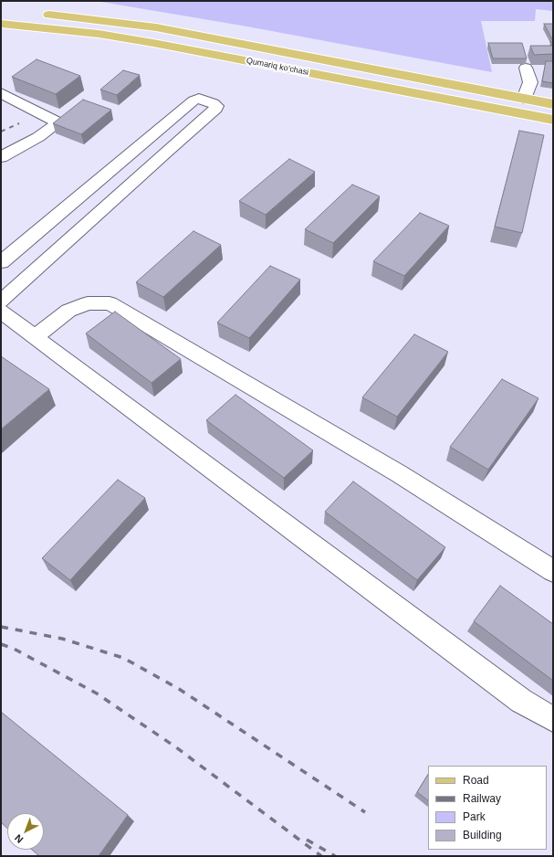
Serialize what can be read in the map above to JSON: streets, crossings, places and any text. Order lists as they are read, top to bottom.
{
  "streets": {
    "main road": ["Qumariq ko'chasi"]
  },
  "legend": [
    "Road",
    "Railway",
    "Park",
    "Building"
  ],
  "north": "bottom left"
}
